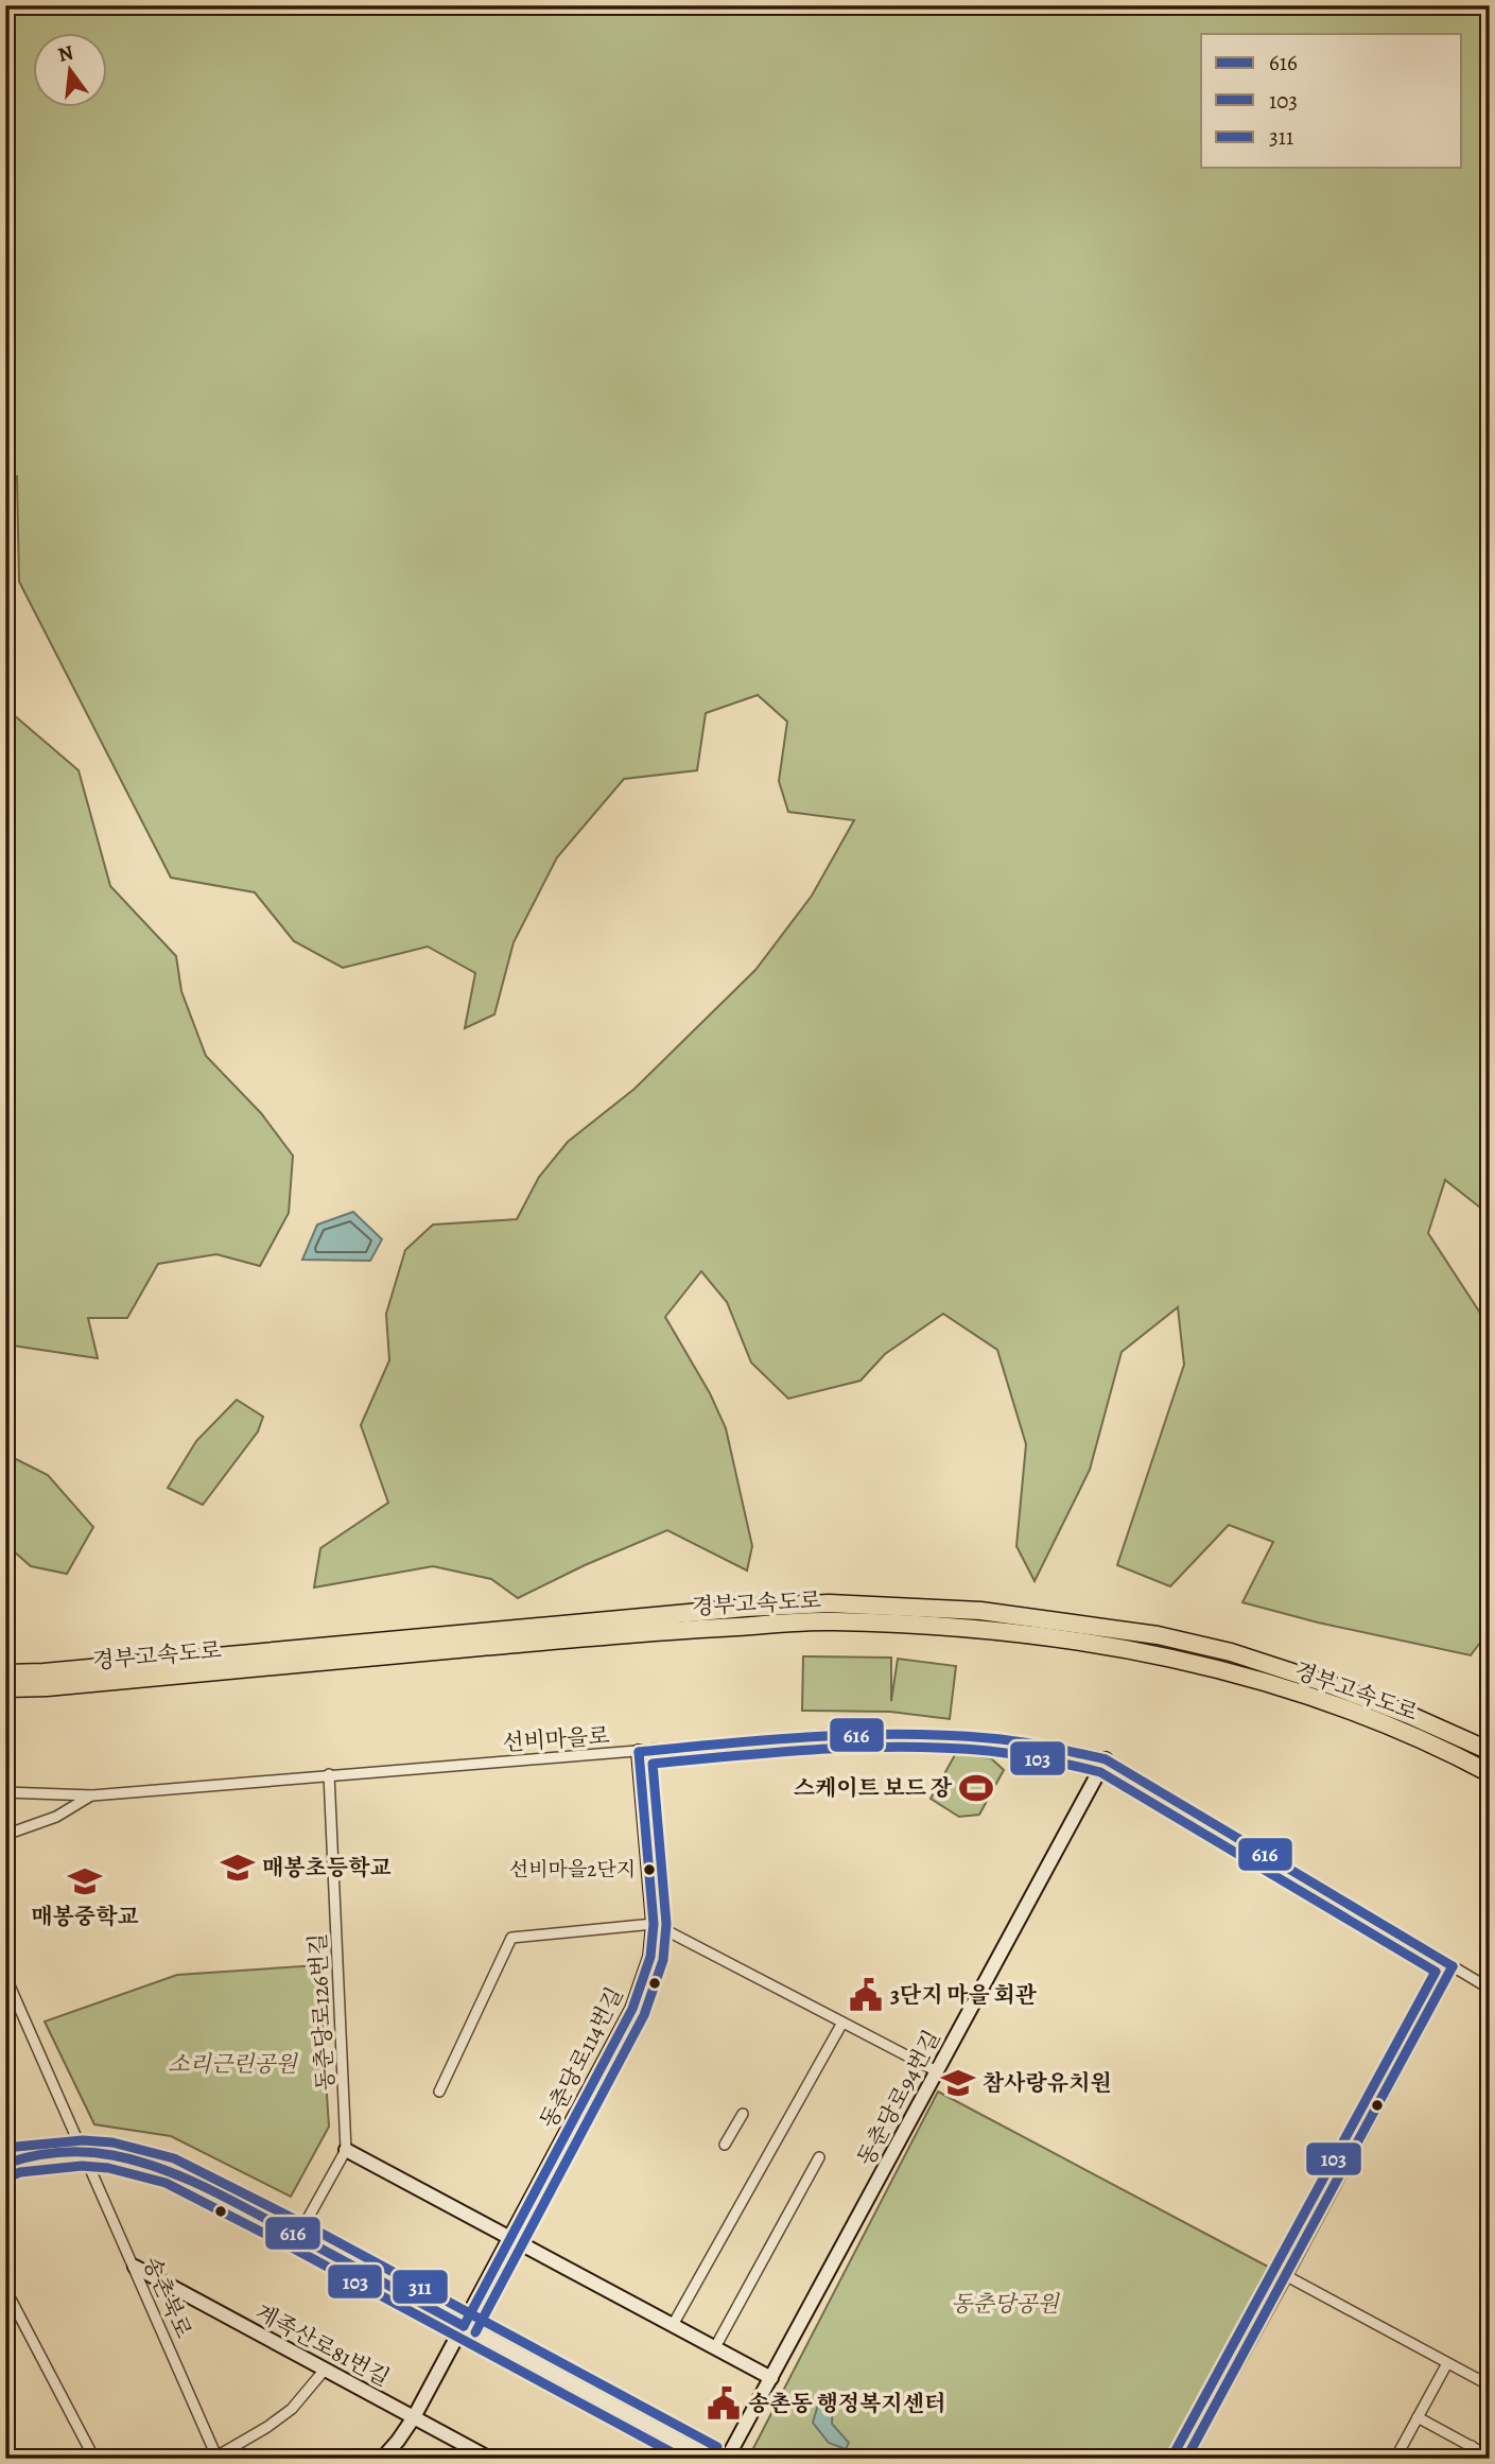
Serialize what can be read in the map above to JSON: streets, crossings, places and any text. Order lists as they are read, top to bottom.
{
  "streets": {
    "highway": ["경부고속도로"],
    "main road": ["동춘당로114번길", "동춘당로94번길", "계족산로81번길"],
    "street": ["선비마을로", "동춘당로126번길", "송촌북로"]
  },
  "crossings": [
    ["선비마을로", "동춘당로126번길"],
    ["선비마을로", "동춘당로114번길"],
    ["선비마을로", "동춘당로94번길"],
    ["동춘당로114번길", "계족산로81번길"],
    ["송촌북로", "계족산로81번길"]
  ],
  "parks": ["소리근린공원", "동춘당공원"],
  "places": {
    "sports": ["스케이트 보드 장"],
    "school or university": ["매봉초등학교", "매봉중학교", "참사랑유치원"],
    "other": ["선비마을2단지"],
    "public building": ["3단지 마을 회관", "송촌동 행정복지센터"]
  },
  "lines": ["transit line 616", "transit line 103", "transit line 311"],
  "legend": ["616", "103", "311"],
  "north": "top"
}
